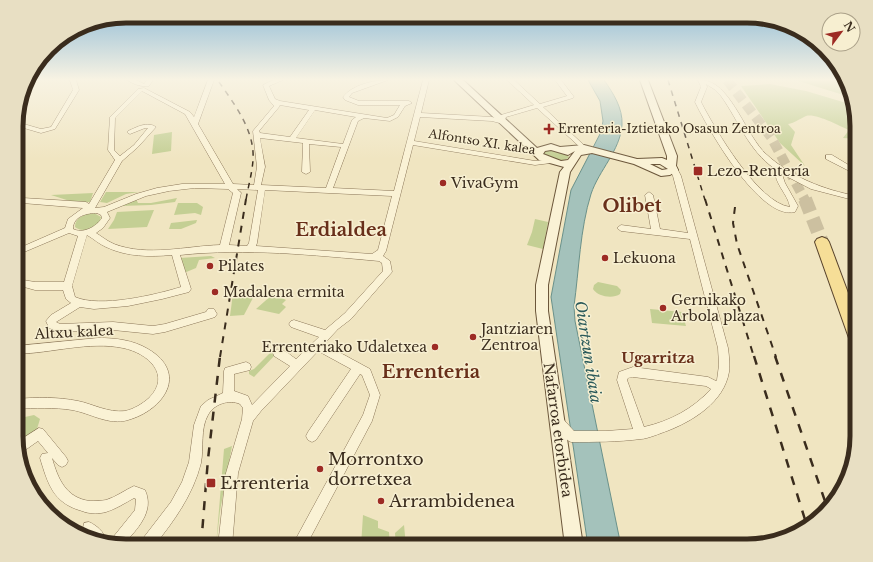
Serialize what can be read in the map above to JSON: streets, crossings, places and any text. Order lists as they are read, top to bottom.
{
  "streets": {
    "main road": ["Nafarroa etorbidea"],
    "street": ["Alfontso XI. kalea", "Altxu kalea"]
  },
  "districts": [
    "Olibet",
    "Erdialdea",
    "Ugarritza",
    "Errenteria"
  ],
  "water": ["Oiartzun ibaia"],
  "places": {
    "health": ["Errenteria-Iztietako Osasun Zentroa"],
    "transit": ["Lezo-Rentería", "Errenteria"],
    "other": [
      "VivaGym",
      "Lekuona",
      "Pilates",
      "Madalena ermita",
      "Gernikako Arbola plaza",
      "Jantziaren Zentroa",
      "Errenteriako Udaletxea",
      "Morrontxo dorretxea",
      "Arrambidenea"
    ]
  },
  "north": "top right"
}
